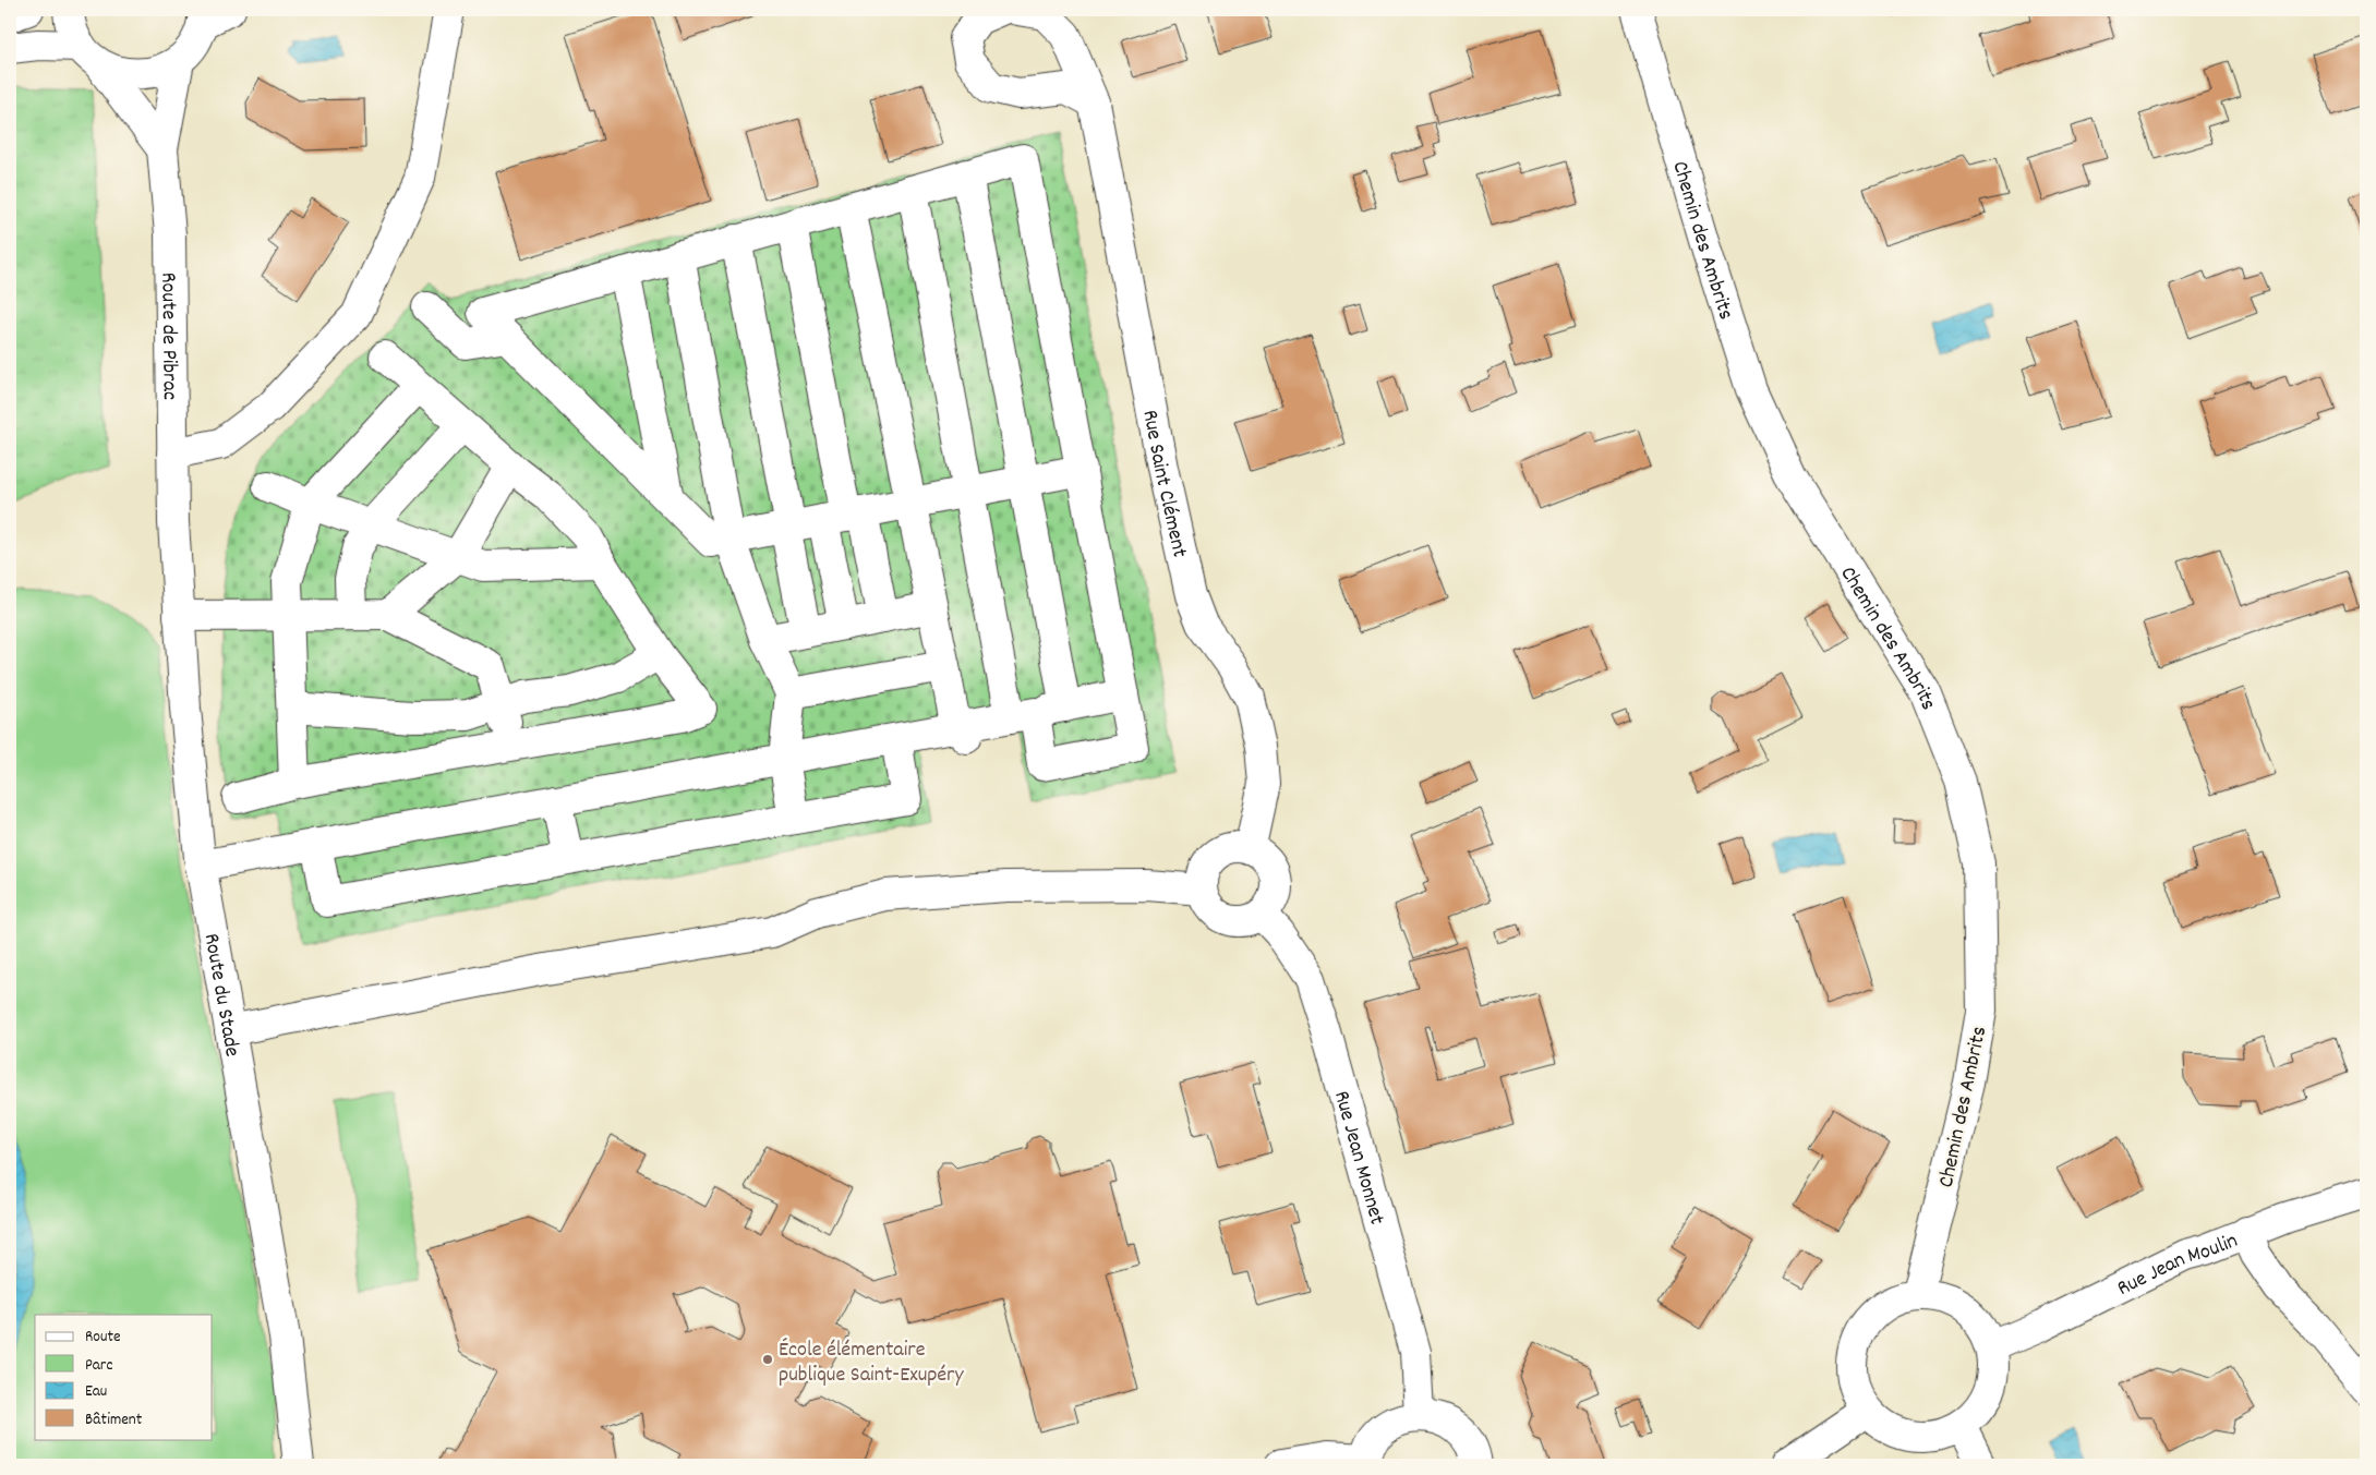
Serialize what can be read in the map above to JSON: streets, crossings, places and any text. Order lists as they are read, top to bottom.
{
  "streets": {
    "street": [
      "Chemin des Ambrits",
      "Route de Pibrac",
      "Rue Saint Clément",
      "Route du Stade",
      "Rue Jean Monnet",
      "Rue Jean Moulin"
    ]
  },
  "crossings": [
    ["Chemin des Ambrits", "Rue Jean Moulin"],
    ["Route de Pibrac", "Route du Stade"],
    ["Rue Saint Clément", "Rue Jean Monnet"]
  ],
  "places": ["École élémentaire publique Saint-Exupéry"],
  "legend": [
    "Route",
    "Parc",
    "Eau",
    "Bâtiment"
  ]
}
